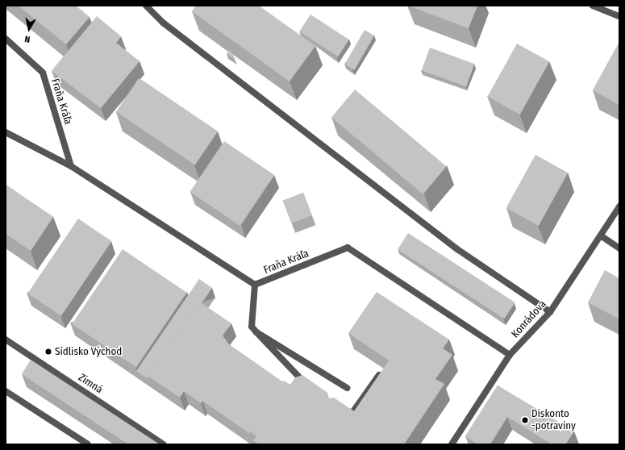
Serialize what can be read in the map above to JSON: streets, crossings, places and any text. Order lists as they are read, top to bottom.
{
  "streets": {
    "street": ["Fraňa Kráľa", "Konrádova", "Zimná"]
  },
  "crossings": [
    ["Fraňa Kráľa", "Konrádova"]
  ],
  "places": ["Sídlisko Východ", "Diskonto -potraviny"],
  "north": "bottom"
}
